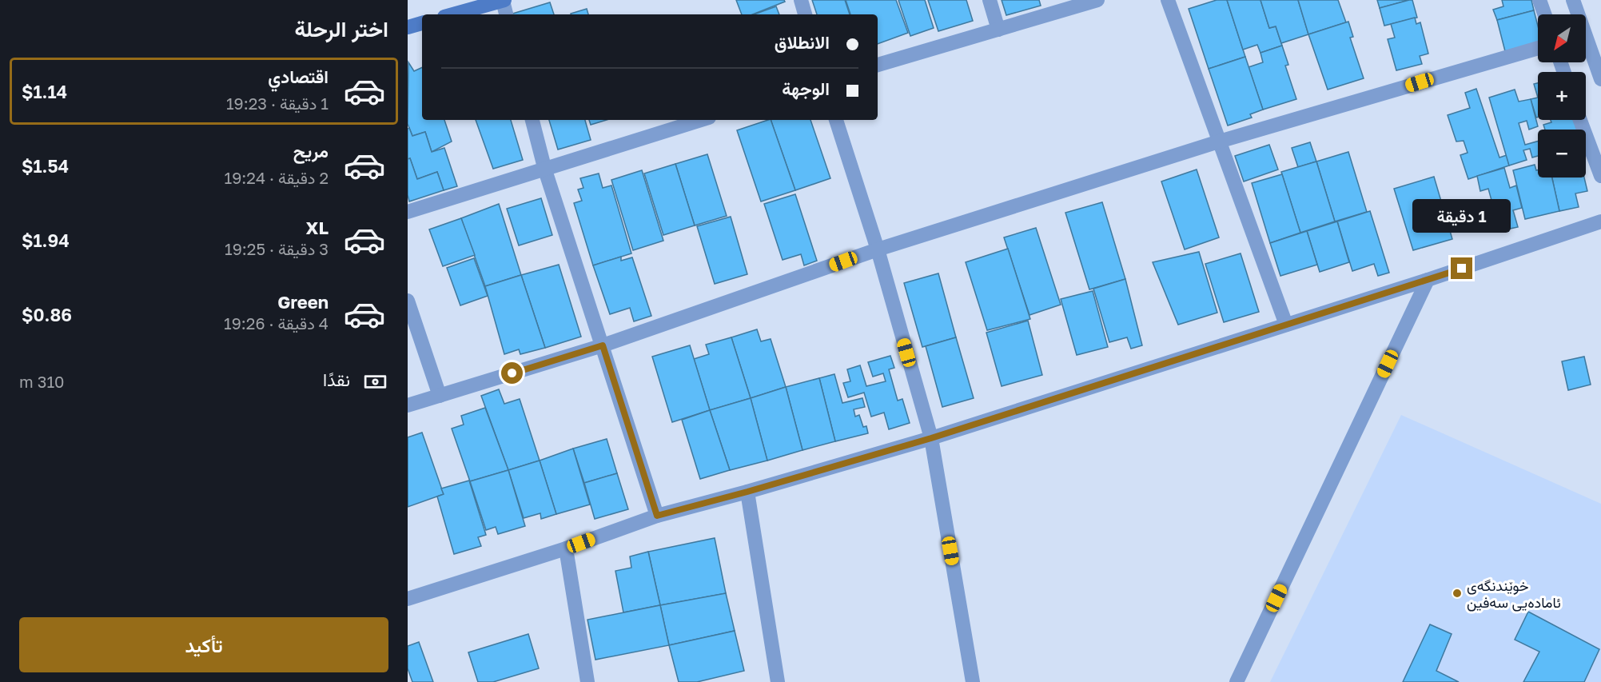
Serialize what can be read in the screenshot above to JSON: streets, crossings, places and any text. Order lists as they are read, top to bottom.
{
  "places": ["خوێندنگەی ئامادەیی سەفین"],
  "north": "bottom left",
  "page": {
    "heading": "اختر الرحلة",
    "map_buttons": ["+", "−"],
    "banner": ["الانطلاق", "الوجهة"],
    "list": [
      {
        "name": "اقتصادي",
        "note": "1 دقيقة · 19:23",
        "value": "$1.14"
      },
      {
        "name": "مريح",
        "note": "2 دقيقة · 19:24",
        "value": "$1.54"
      },
      {
        "name": "XL",
        "note": "3 دقيقة · 19:25",
        "value": "$1.94"
      },
      {
        "name": "Green",
        "note": "4 دقيقة · 19:26",
        "value": "$0.86"
      }
    ],
    "bubble": "1 دقيقة",
    "pay": ["نقدًا", "310 m"],
    "buttons": "تأكيد"
  }
}
